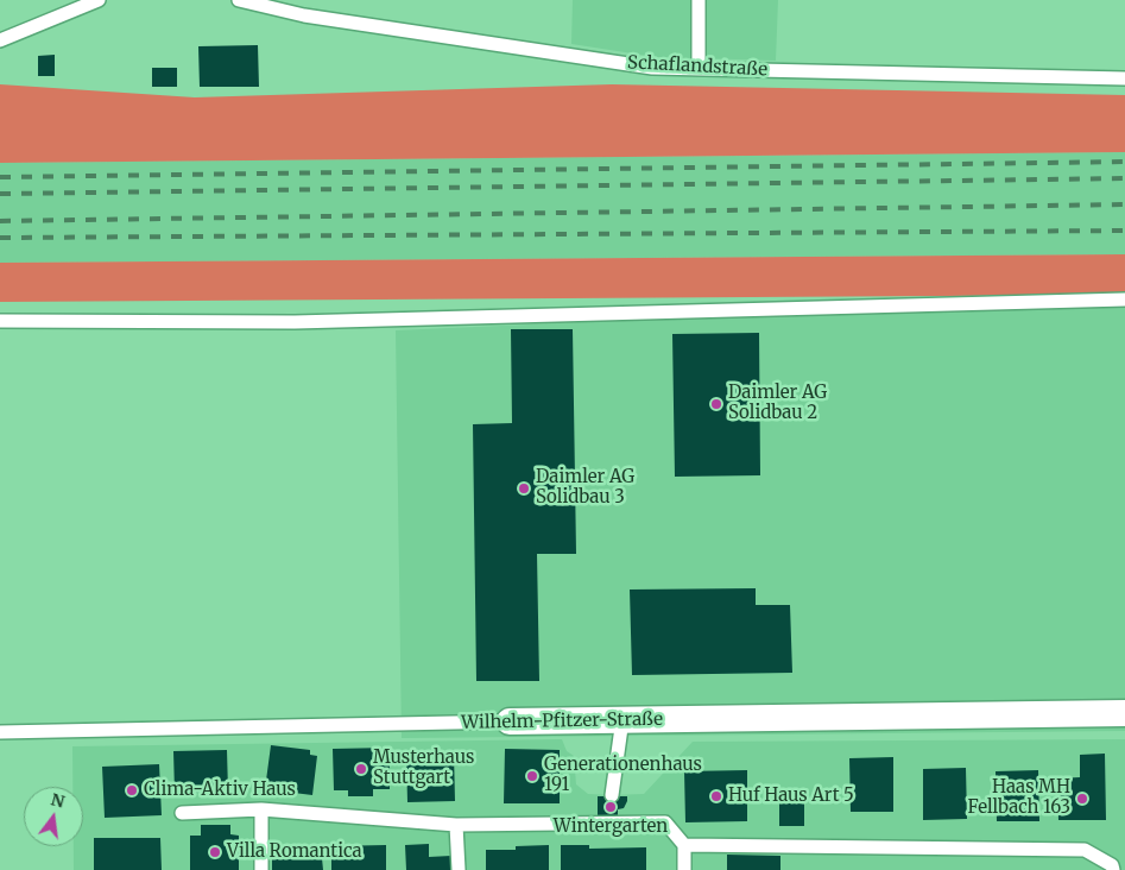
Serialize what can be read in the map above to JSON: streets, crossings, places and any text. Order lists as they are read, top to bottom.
{
  "streets": {
    "street": ["Wilhelm-Pfitzer-Straße"],
    "lane": ["Schaflandstraße"]
  },
  "places": [
    "Daimler AG Solidbau 2",
    "Daimler AG Solidbau 3",
    "Musterhaus Stuttgart",
    "Generationenhaus 191",
    "Clima-Aktiv Haus",
    "Huf Haus Art 5",
    "Haas MH Fellbach 163",
    "Wintergarten",
    "Villa Romantica"
  ],
  "north": "top"
}
